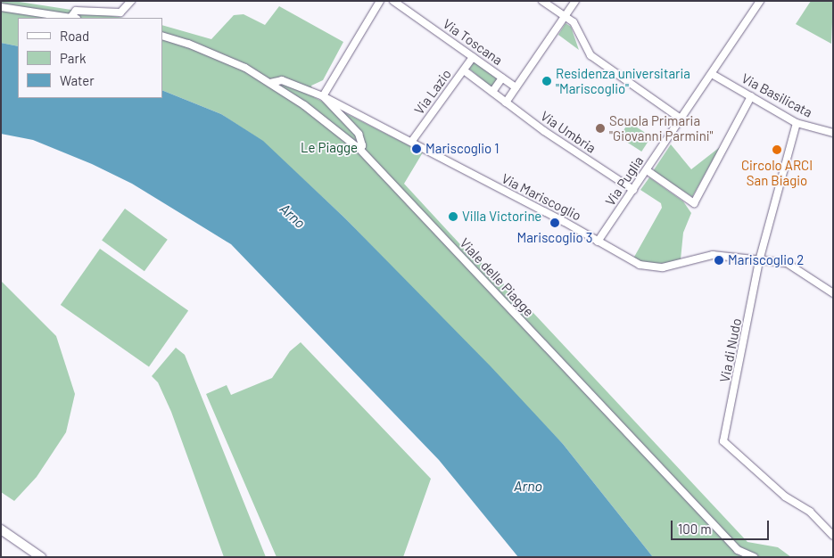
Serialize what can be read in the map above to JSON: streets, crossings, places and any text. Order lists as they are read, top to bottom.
{
  "streets": {
    "street": [
      "Via Toscana",
      "Via Lazio",
      "Via Basilicata",
      "Via Umbria",
      "Via Puglia",
      "Via Mariscoglio",
      "Viale delle Piagge",
      "Via di Nudo"
    ]
  },
  "crossings": [
    ["Via Toscana", "Via Lazio"],
    ["Via Lazio", "Via Umbria"],
    ["Via Lazio", "Via Mariscoglio"],
    ["Via Basilicata", "Via Puglia"],
    ["Via Basilicata", "Via di Nudo"],
    ["Via Umbria", "Via Puglia"],
    ["Via Puglia", "Via Mariscoglio"],
    ["Via Mariscoglio", "Viale delle Piagge"],
    ["Via Mariscoglio", "Via di Nudo"]
  ],
  "water": ["Arno"],
  "parks": ["Le Piagge"],
  "places": [
    "Residenza universitaria \"Mariscoglio\"",
    "Scuola Primaria \"Giovanni Parmini\"",
    "Mariscoglio 1",
    "Circolo ARCI San Biagio",
    "Villa Victorine",
    "Mariscoglio 3",
    "Mariscoglio 2"
  ],
  "legend": ["Road", "Park", "Water"],
  "scale_bar": "100 m"
}
